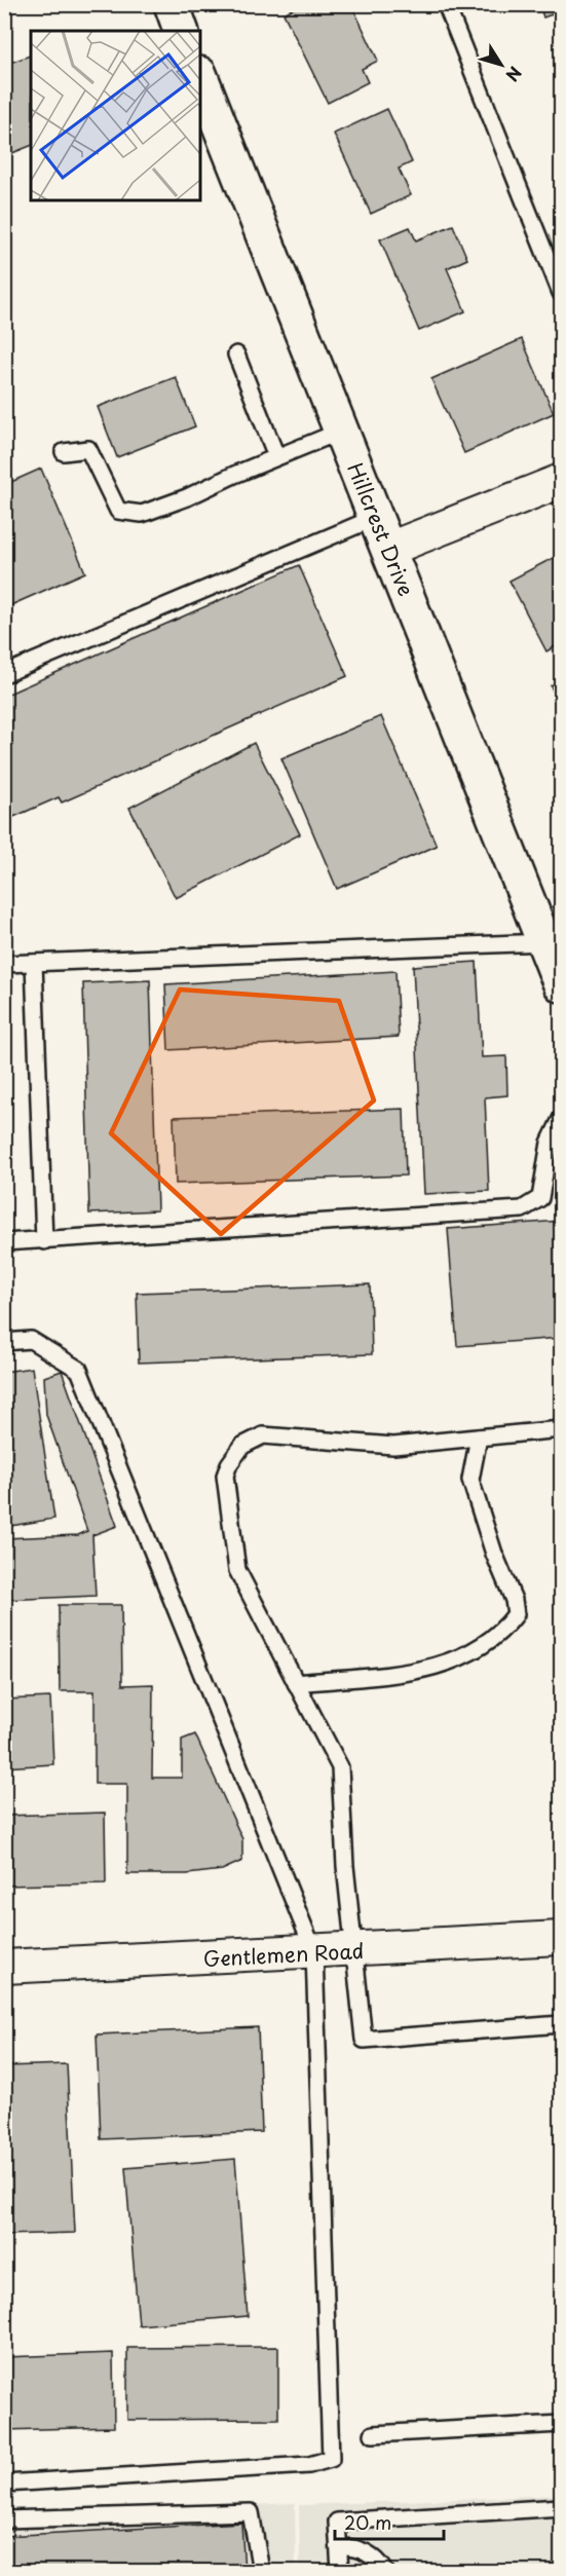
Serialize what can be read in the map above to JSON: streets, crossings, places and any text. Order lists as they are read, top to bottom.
{
  "streets": {
    "street": ["Hillcrest Drive", "Gentlemen Road"]
  },
  "scale_bar": "20 m",
  "north": "bottom right"
}
